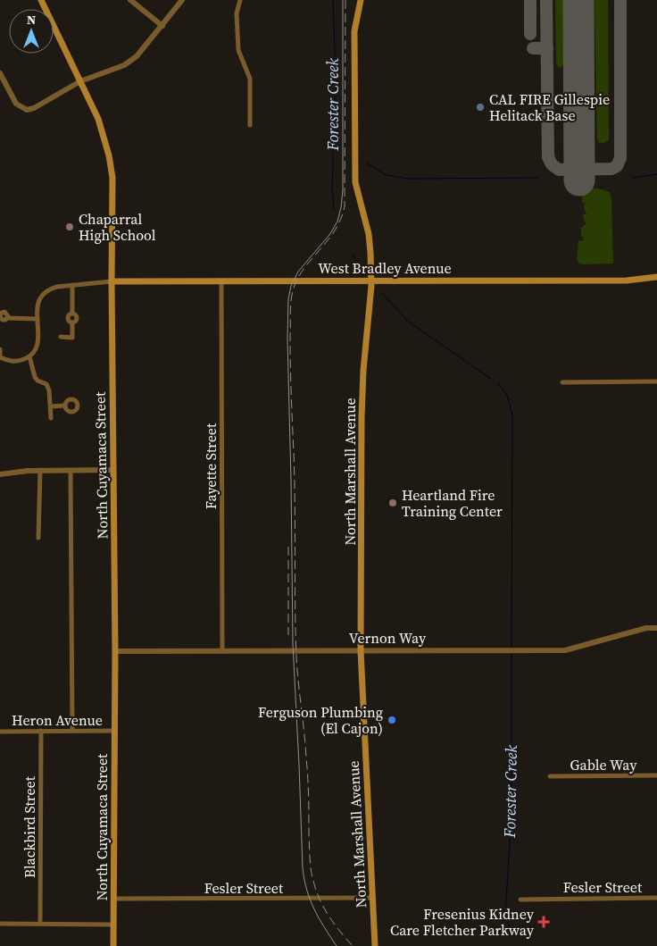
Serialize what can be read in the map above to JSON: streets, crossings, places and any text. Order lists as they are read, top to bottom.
{
  "streets": {
    "main road": ["West Bradley Avenue", "North Cuyamaca Street", "North Marshall Avenue"],
    "street": [
      "Fayette Street",
      "Vernon Way",
      "Heron Avenue",
      "Gable Way",
      "Blackbird Street",
      "Fesler Street"
    ]
  },
  "crossings": [
    ["West Bradley Avenue", "North Cuyamaca Street"],
    ["West Bradley Avenue", "Fayette Street"],
    ["West Bradley Avenue", "North Marshall Avenue"],
    ["North Cuyamaca Street", "Vernon Way"],
    ["North Cuyamaca Street", "Heron Avenue"],
    ["North Cuyamaca Street", "Fesler Street"],
    ["Fayette Street", "Vernon Way"],
    ["North Marshall Avenue", "Vernon Way"],
    ["North Marshall Avenue", "Fesler Street"],
    ["Heron Avenue", "Blackbird Street"]
  ],
  "water": ["Forester Creek"],
  "places": {
    "other": [
      "CAL FIRE Gillespie Helitack Base",
      "Chaparral High School",
      "Heartland Fire Training Center",
      "Ferguson Plumbing (El Cajon)"
    ],
    "health": ["Fresenius Kidney Care Fletcher Parkway"]
  },
  "north": "top"
}
